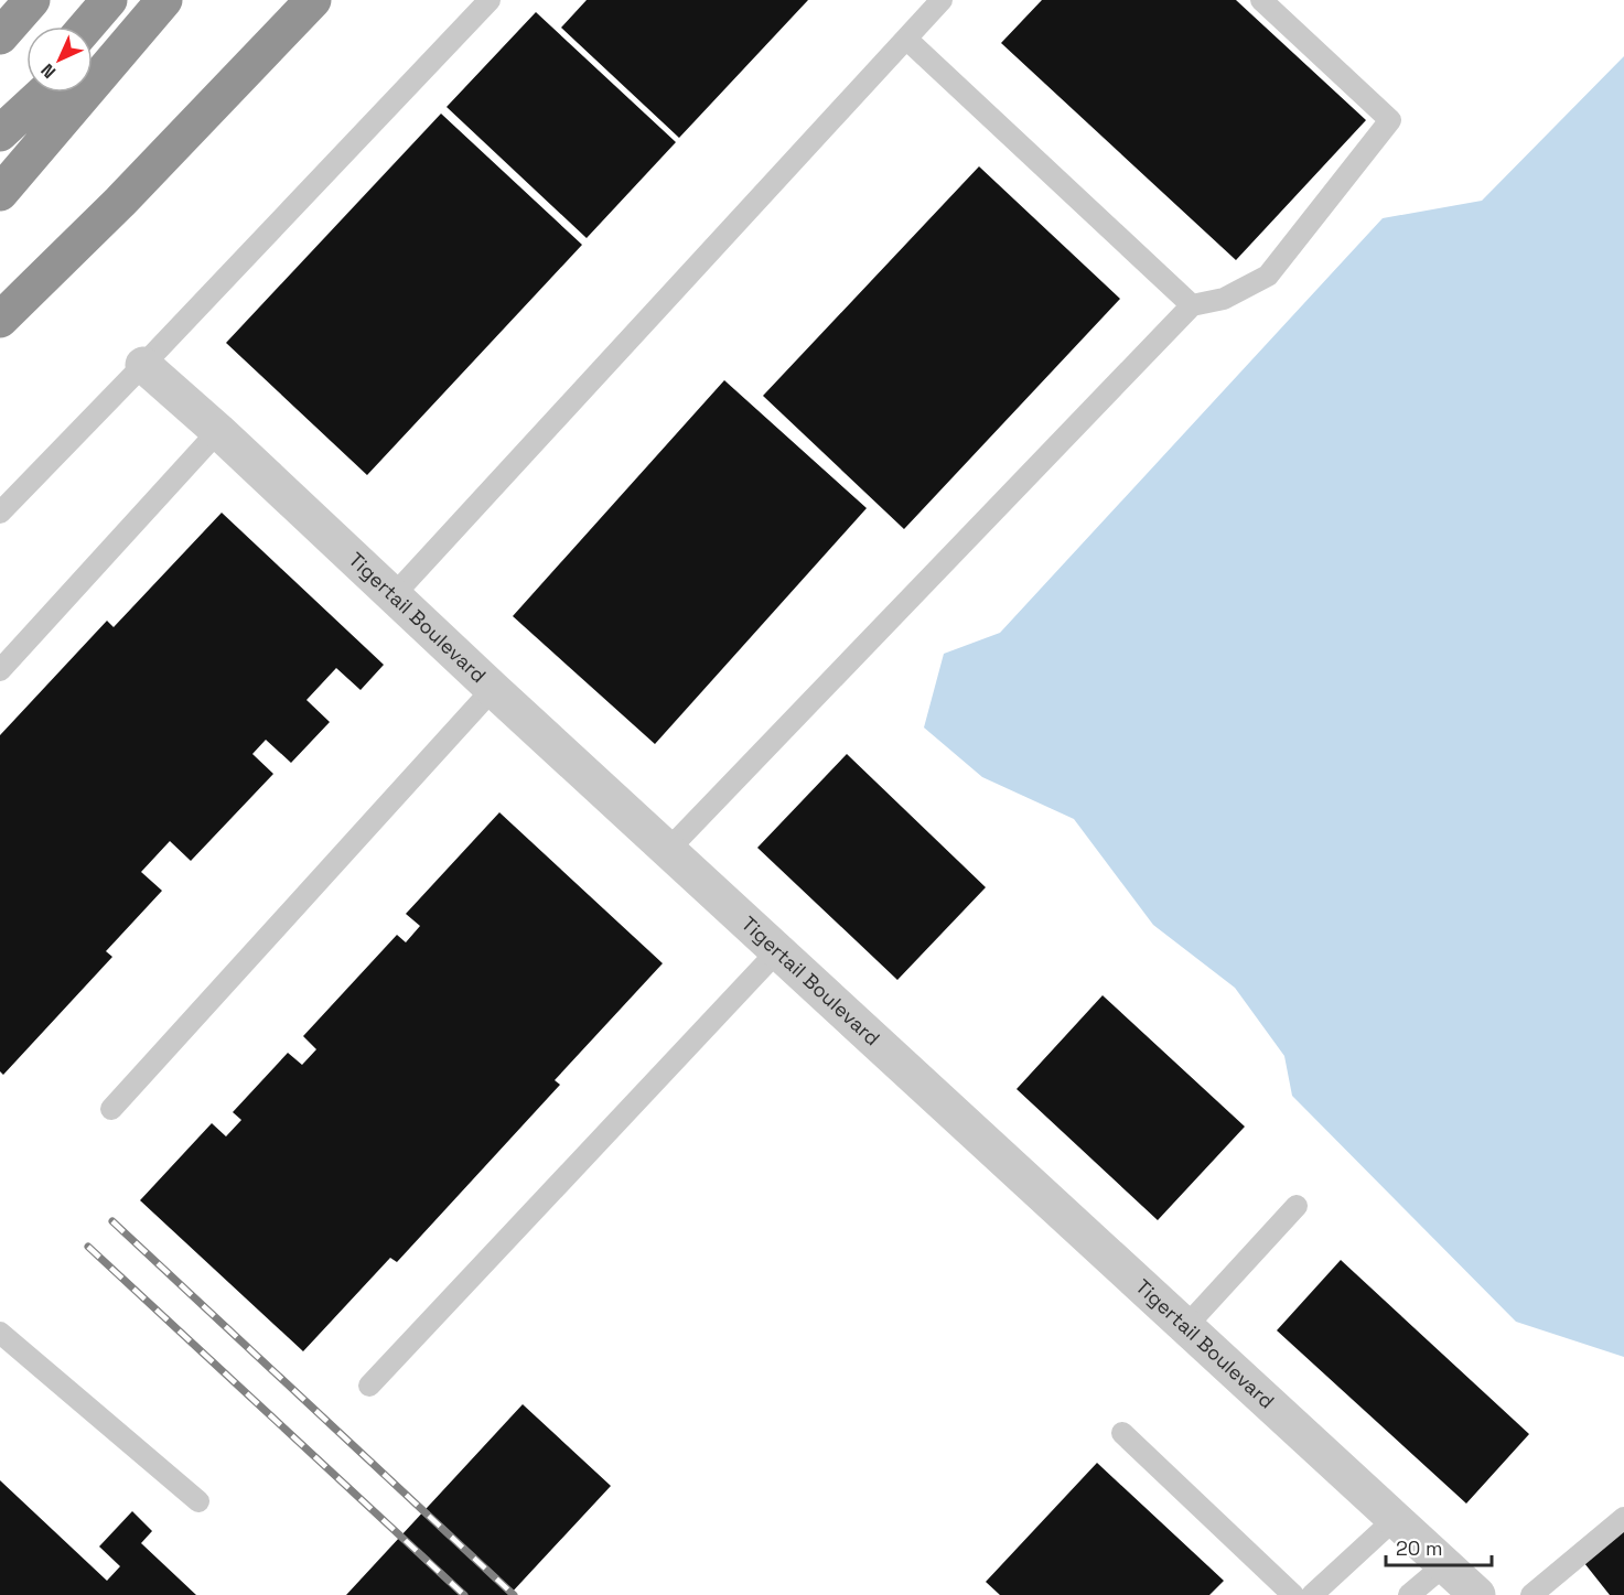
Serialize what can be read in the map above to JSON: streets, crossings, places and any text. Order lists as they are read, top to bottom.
{
  "streets": {
    "street": ["Tigertail Boulevard"]
  },
  "scale_bar": "20 m",
  "north": "bottom left"
}
